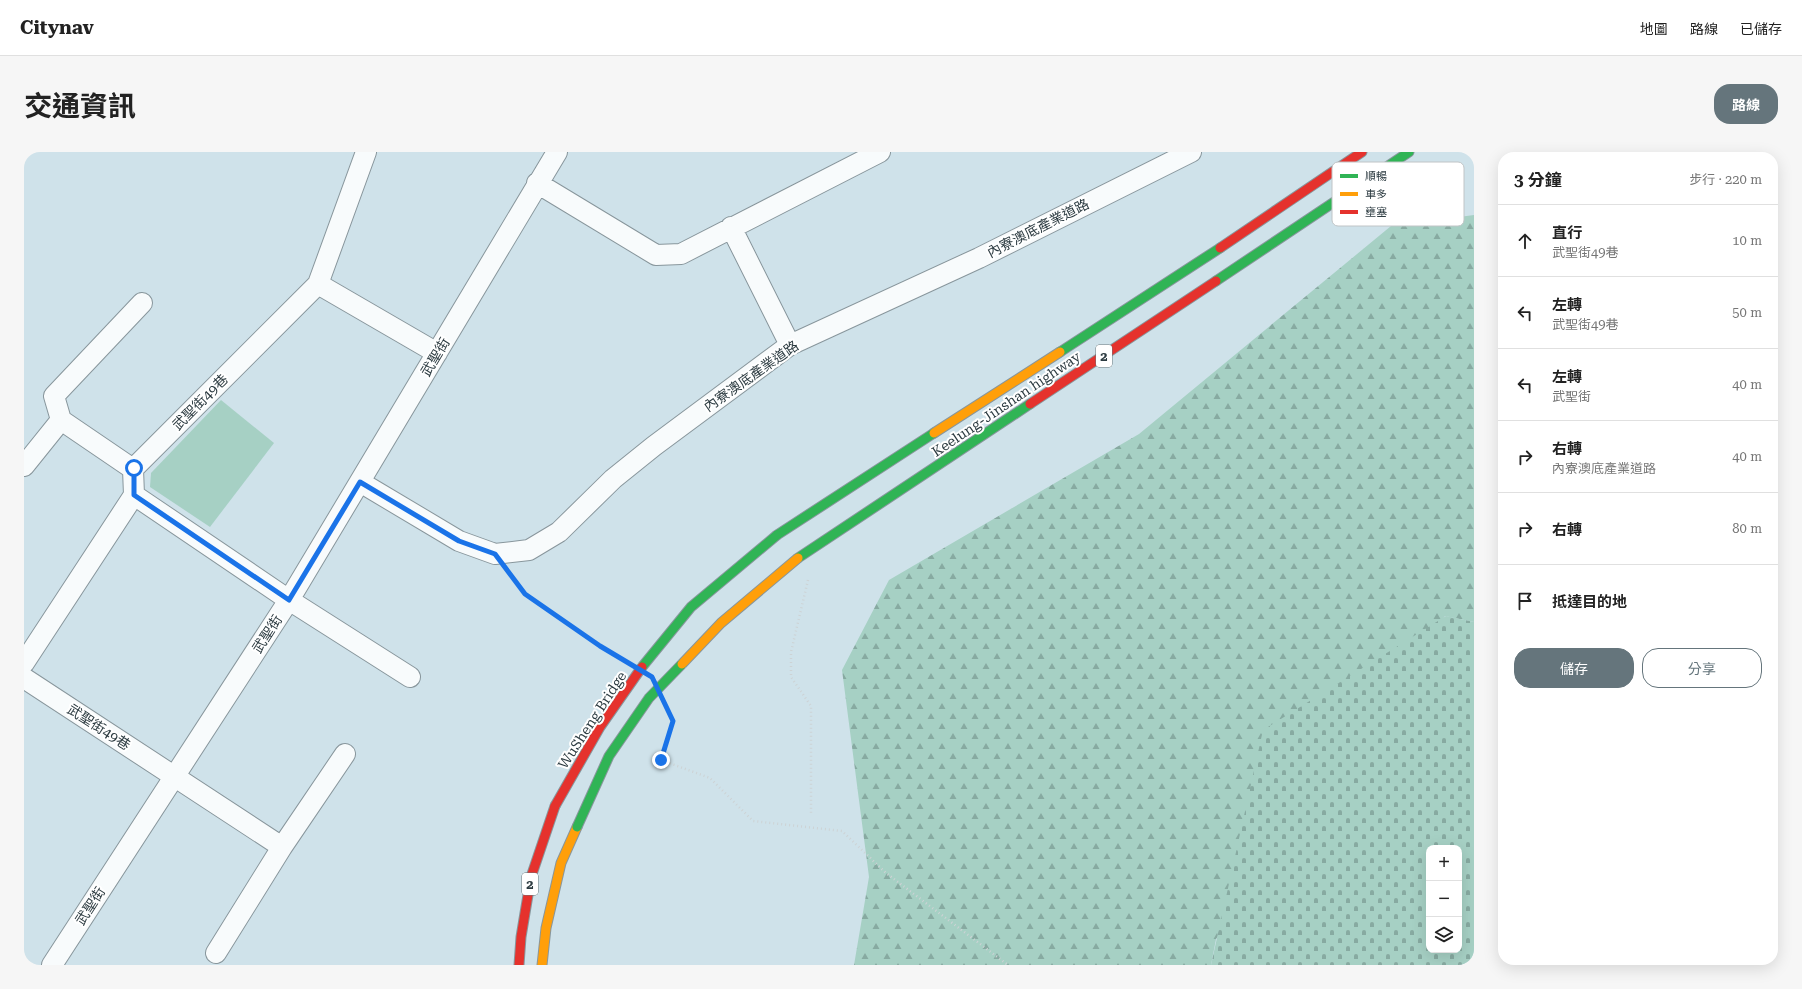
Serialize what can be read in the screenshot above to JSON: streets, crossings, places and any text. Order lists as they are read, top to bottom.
{
  "streets": {
    "main road": ["2", "Keelung-Jinshan highway", "WuSheng Bridge"],
    "street": ["內寮澳底產業道路", "武聖街", "武聖街49巷"]
  },
  "crossings": [
    ["內寮澳底產業道路", "武聖街"],
    ["武聖街", "武聖街49巷"],
    ["Keelung-Jinshan highway", "WuSheng Bridge"]
  ],
  "legend": ["順暢", "車多", "壅塞"],
  "page": {
    "header": "Citynav",
    "nav": ["地圖", "路線", "已儲存"],
    "title": "交通資訊",
    "buttons": [
      "路線",
      ["儲存", "分享"]
    ],
    "heading": ["3 分鐘", "步行 · 220 m"],
    "list": [
      ["直行", "武聖街49巷", "10 m"],
      ["左轉", "武聖街49巷", "50 m"],
      ["左轉", "武聖街", "40 m"],
      ["右轉", "內寮澳底產業道路", "40 m"],
      ["右轉", "80 m"],
      "抵達目的地"
    ],
    "map_buttons": ["+", "−"]
  }
}
